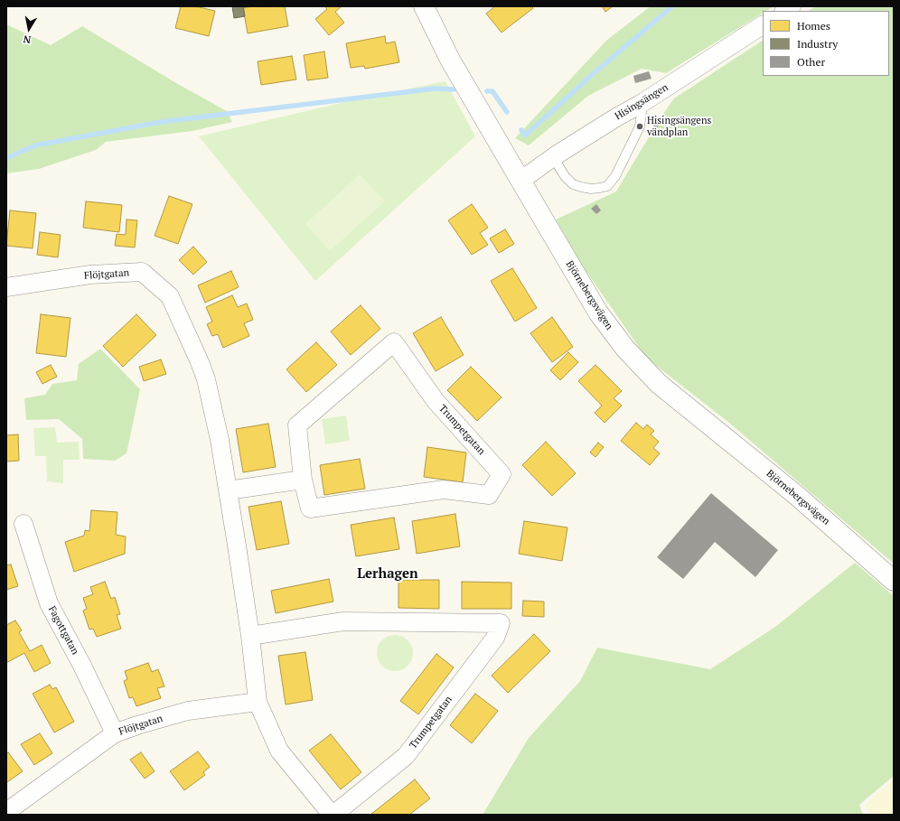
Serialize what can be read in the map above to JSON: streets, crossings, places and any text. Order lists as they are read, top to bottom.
{
  "streets": {
    "street": [
      "Hisingsängen",
      "Flöjtgatan",
      "Björnebergsvägen",
      "Trumpetgatan",
      "Fagottgatan"
    ]
  },
  "crossings": [
    ["Hisingsängen", "Björnebergsvägen"],
    ["Flöjtgatan", "Trumpetgatan"],
    ["Flöjtgatan", "Fagottgatan"]
  ],
  "districts": ["Lerhagen"],
  "places": ["Hisingsängens vändplan"],
  "legend": ["Homes", "Industry", "Other"],
  "north": "bottom"
}
